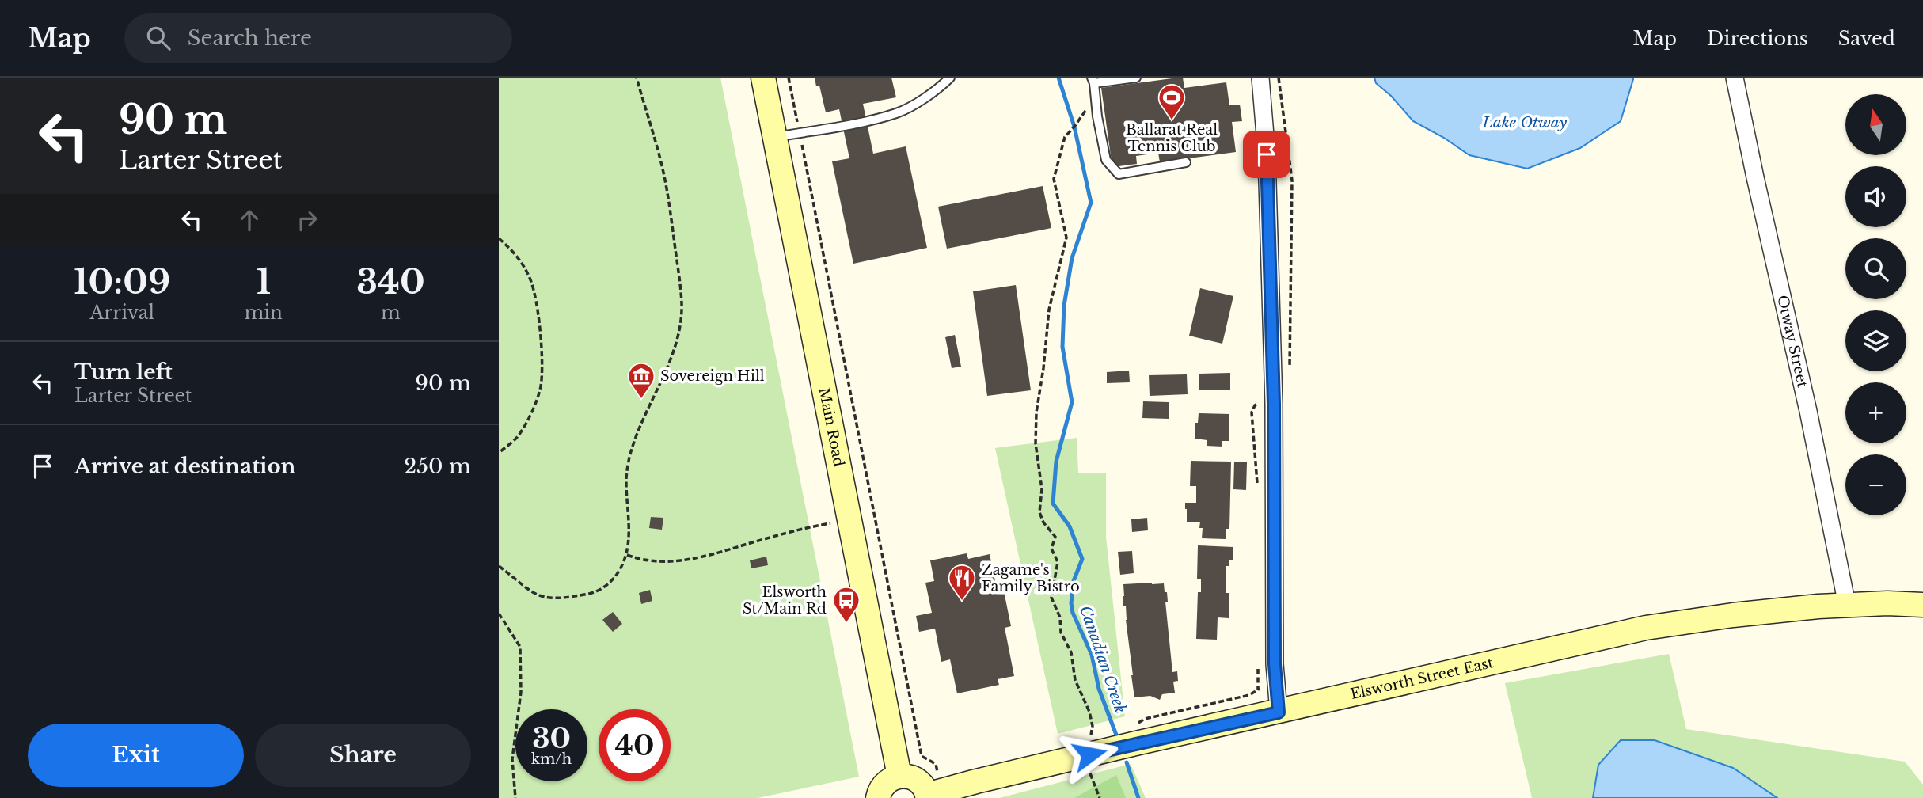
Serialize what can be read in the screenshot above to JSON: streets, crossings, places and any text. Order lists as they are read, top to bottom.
{
  "streets": {
    "street": ["Otway Street", "Main Road", "Elsworth Street East"]
  },
  "crossings": [
    ["Otway Street", "Elsworth Street East"]
  ],
  "water": ["Lake Otway", "Canadian Creek"],
  "places": {
    "sports": ["Ballarat Real Tennis Club"],
    "museum": ["Sovereign Hill"],
    "restaurant": ["Zagame's Family Bistro"],
    "bus stop": ["Elsworth St/Main Rd"]
  },
  "north": "top",
  "page": {
    "header": "Map",
    "search": "Search here",
    "nav": ["Map", "Directions", "Saved"],
    "turn": ["90 m", "Larter Street"],
    "map_buttons": ["+", "−"],
    "eta": [
      "10:09",
      "Arrival",
      "1",
      "min",
      "340",
      "m"
    ],
    "list": [
      {
        "name": "Turn left",
        "note": "Larter Street",
        "value": "90 m"
      },
      {
        "name": "Arrive at destination",
        "value": "250 m"
      }
    ],
    "speed": "30 km/h",
    "limit": "40",
    "buttons": ["Exit", "Share"]
  }
}
